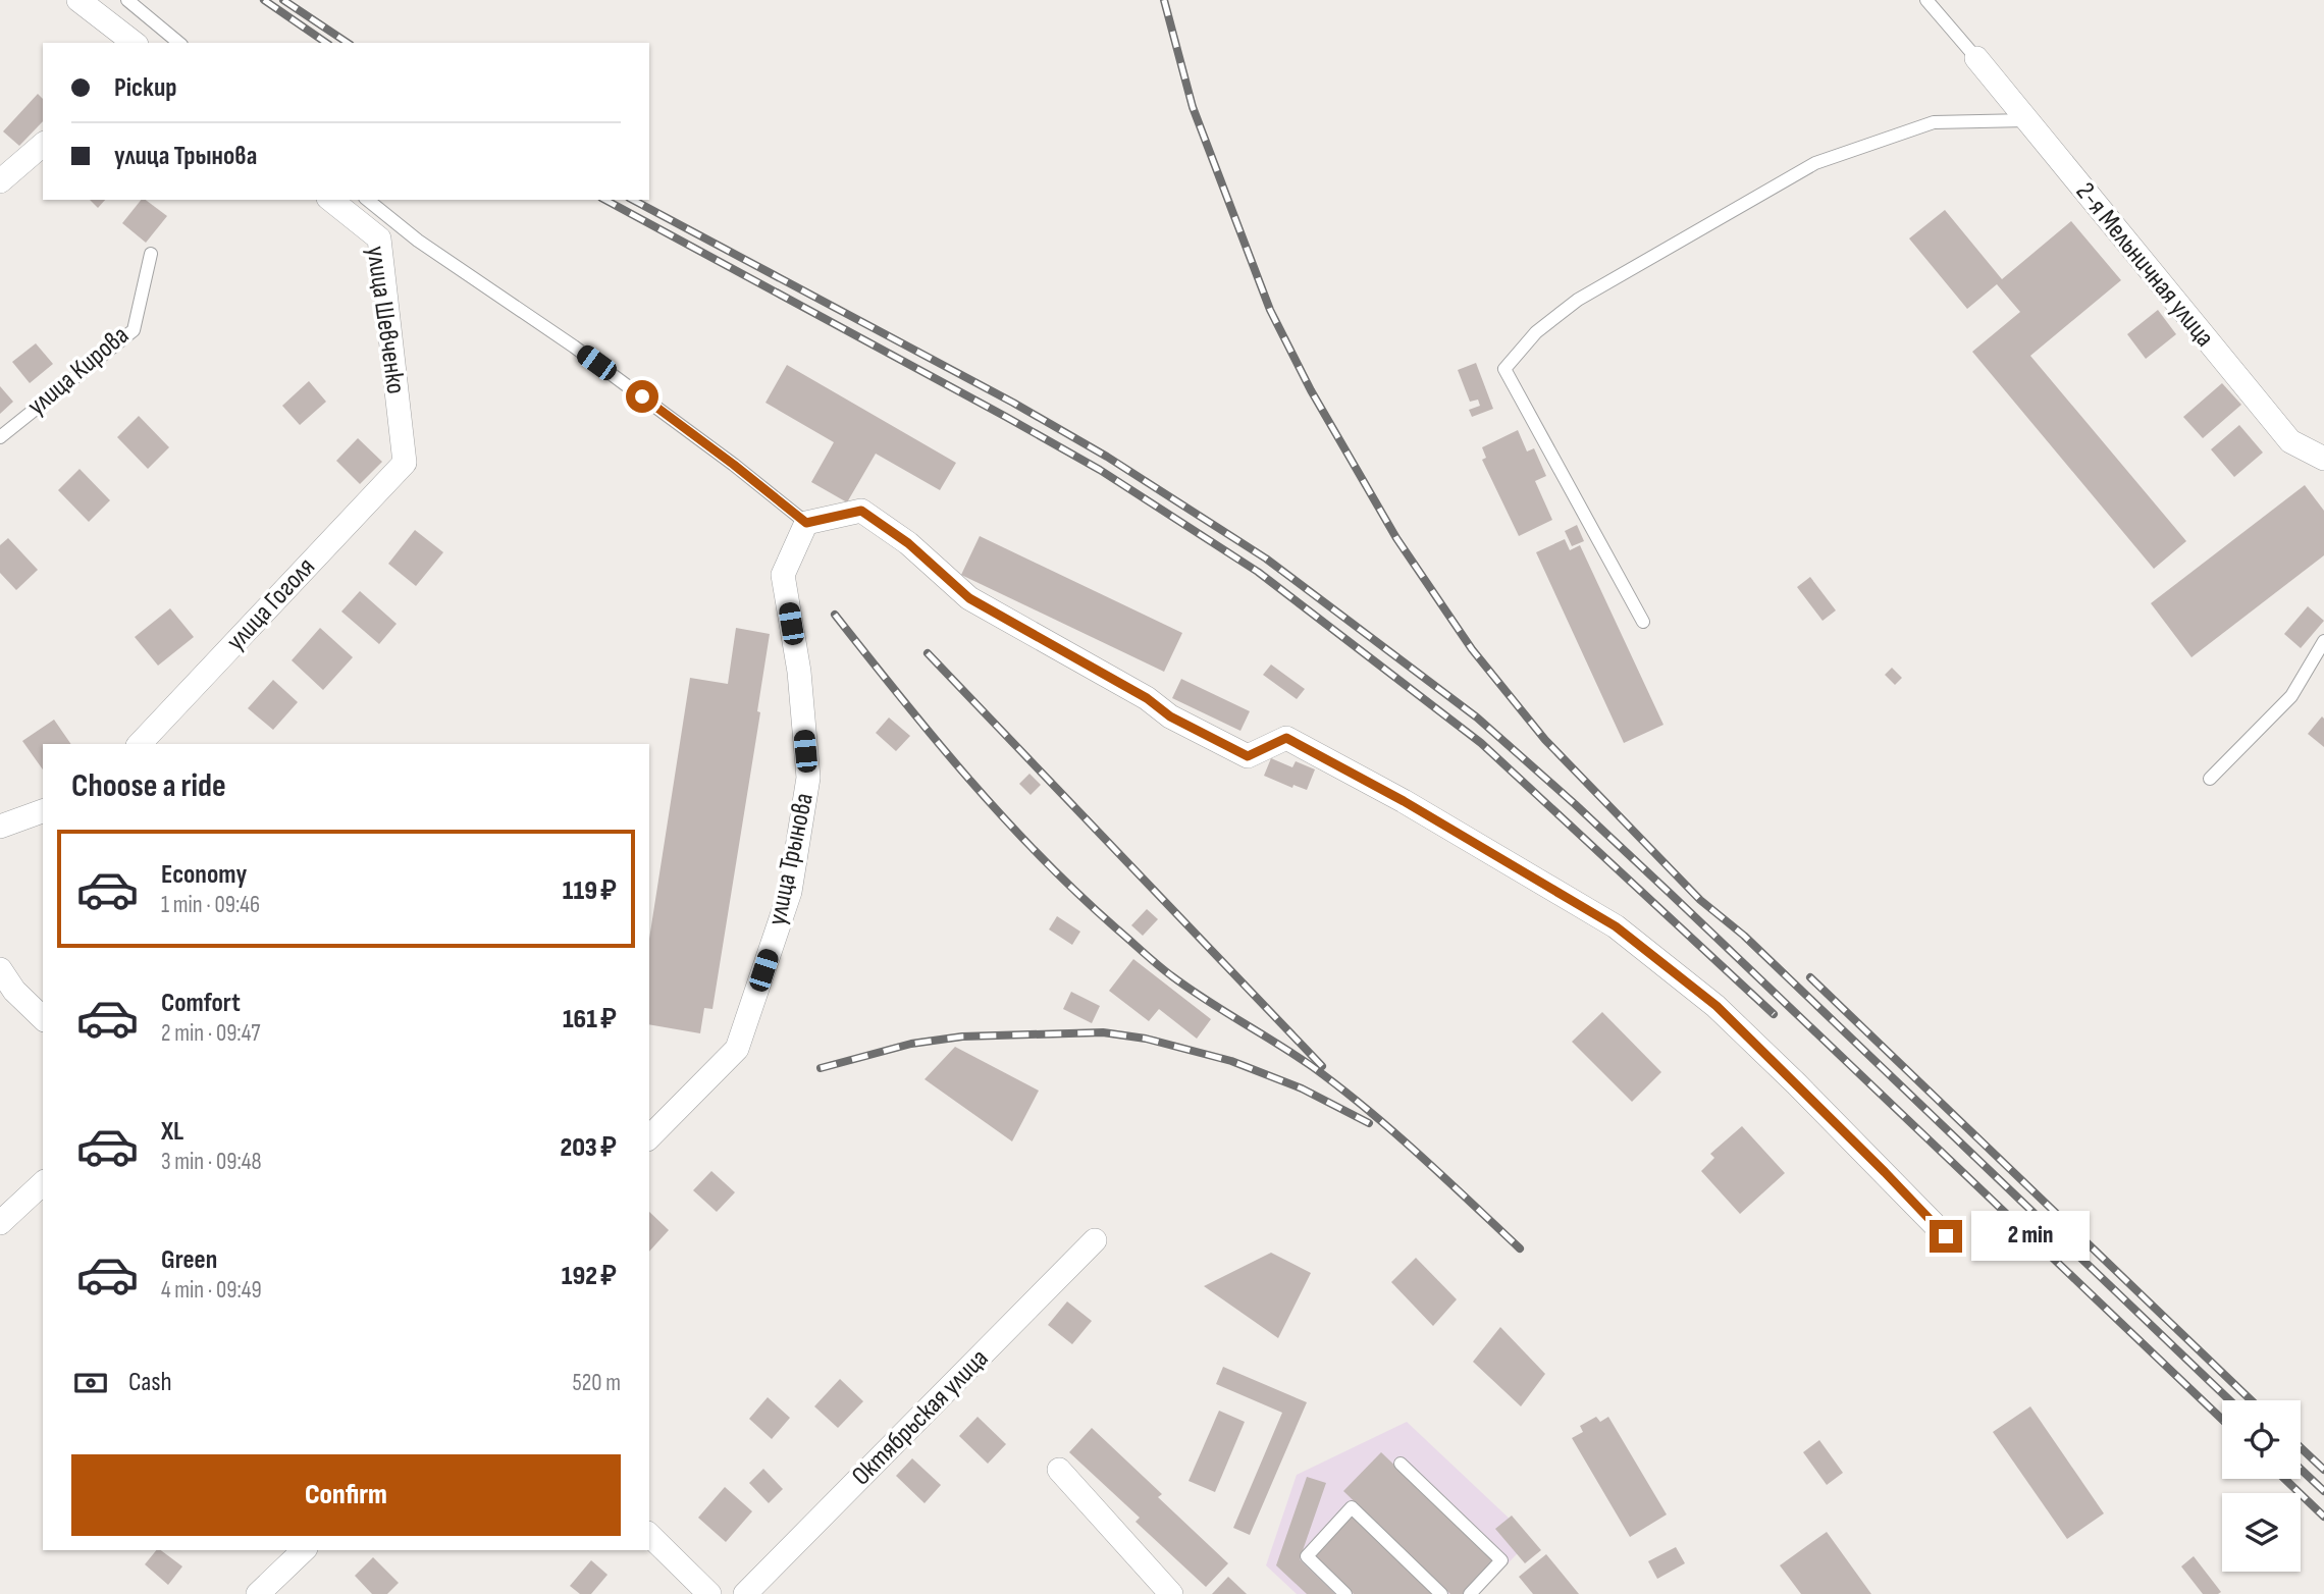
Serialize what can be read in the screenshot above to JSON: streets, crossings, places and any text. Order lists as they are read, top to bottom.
{
  "streets": {
    "street": [
      "2-я Мельничная улица",
      "улица Шевченко",
      "улица Гоголя",
      "улица Трынова",
      "Октябрьская улица"
    ],
    "lane": ["улица Кирова"]
  },
  "crossings": [
    ["улица Шевченко", "улица Гоголя"]
  ],
  "page": {
    "banner": ["Pickup", "улица Трынова"],
    "heading": "Choose a ride",
    "list": [
      {
        "name": "Economy",
        "note": "1 min · 09:46",
        "value": "119 ₽"
      },
      {
        "name": "Comfort",
        "note": "2 min · 09:47",
        "value": "161 ₽"
      },
      {
        "name": "XL",
        "note": "3 min · 09:48",
        "value": "203 ₽"
      },
      {
        "name": "Green",
        "note": "4 min · 09:49",
        "value": "192 ₽"
      }
    ],
    "bubble": "2 min",
    "pay": ["Cash", "520 m"],
    "buttons": "Confirm"
  }
}
